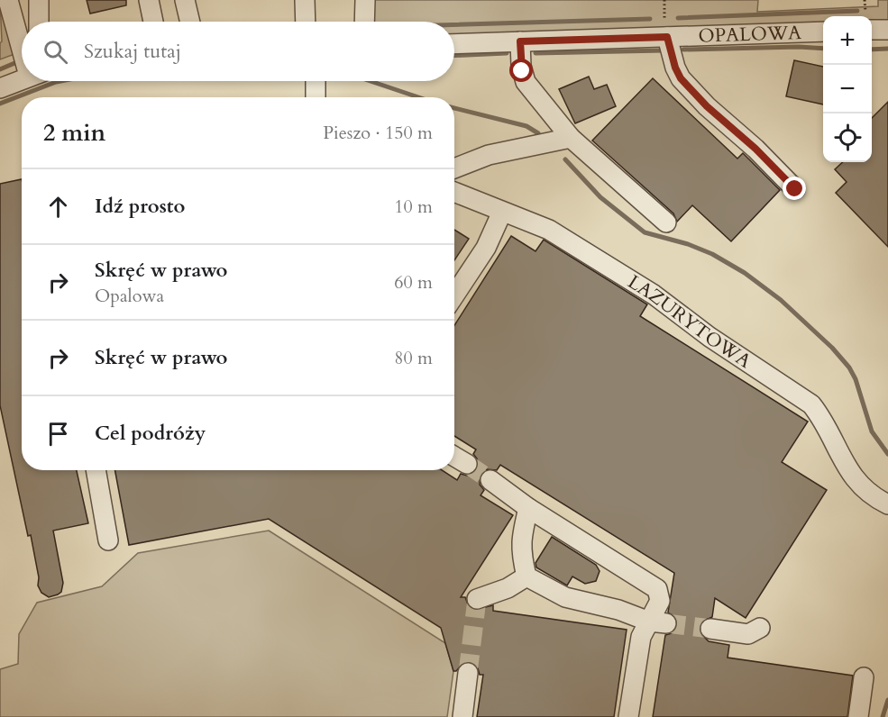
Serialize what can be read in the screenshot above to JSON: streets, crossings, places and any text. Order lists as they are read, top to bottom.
{
  "streets": {
    "street": ["OPALOWA", "LAZURYTOWA"]
  },
  "page": {
    "map_buttons": ["+", "−"],
    "search": "Szukaj tutaj",
    "heading": ["2 min", "Pieszo · 150 m"],
    "list": [
      ["Idź prosto", "10 m"],
      ["Skręć w prawo", "Opalowa", "60 m"],
      ["Skręć w prawo", "80 m"],
      "Cel podróży"
    ]
  }
}
